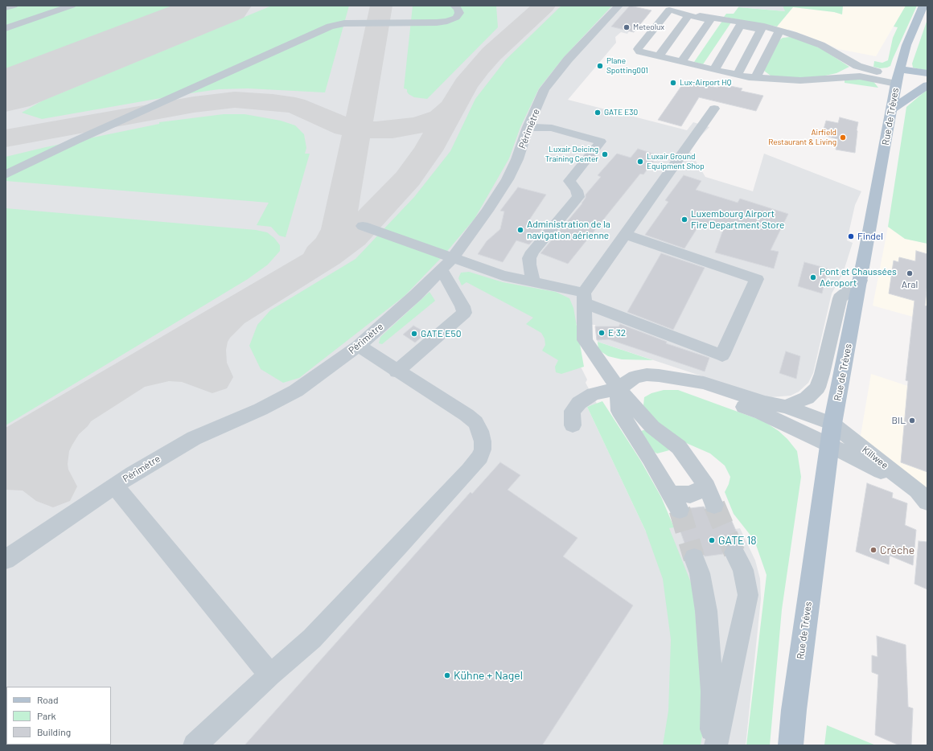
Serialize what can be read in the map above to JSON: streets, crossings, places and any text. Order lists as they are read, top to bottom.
{
  "streets": {
    "main road": ["Rue de Trèves"],
    "street": ["Périmètre", "Killwee"]
  },
  "crossings": [
    ["Rue de Trèves", "Killwee"]
  ],
  "places": [
    "Meteolux",
    "Plane Spotting001",
    "Lux-Airport HQ",
    "GATE E30",
    "Airfield Restaurant & Living",
    "Luxair Deicing Training Center",
    "Luxair Ground Equipment Shop",
    "Luxembourg Airport Fire Department Store",
    "Administration de la navigation aérienne",
    "Findel",
    "Aral",
    "Pont et Chaussées Aéroport",
    "E 32",
    "GATE E50",
    "BIL",
    "GATE 18",
    "Crèche",
    "Kühne + Nagel"
  ],
  "legend": ["Road", "Park", "Building"]
}
